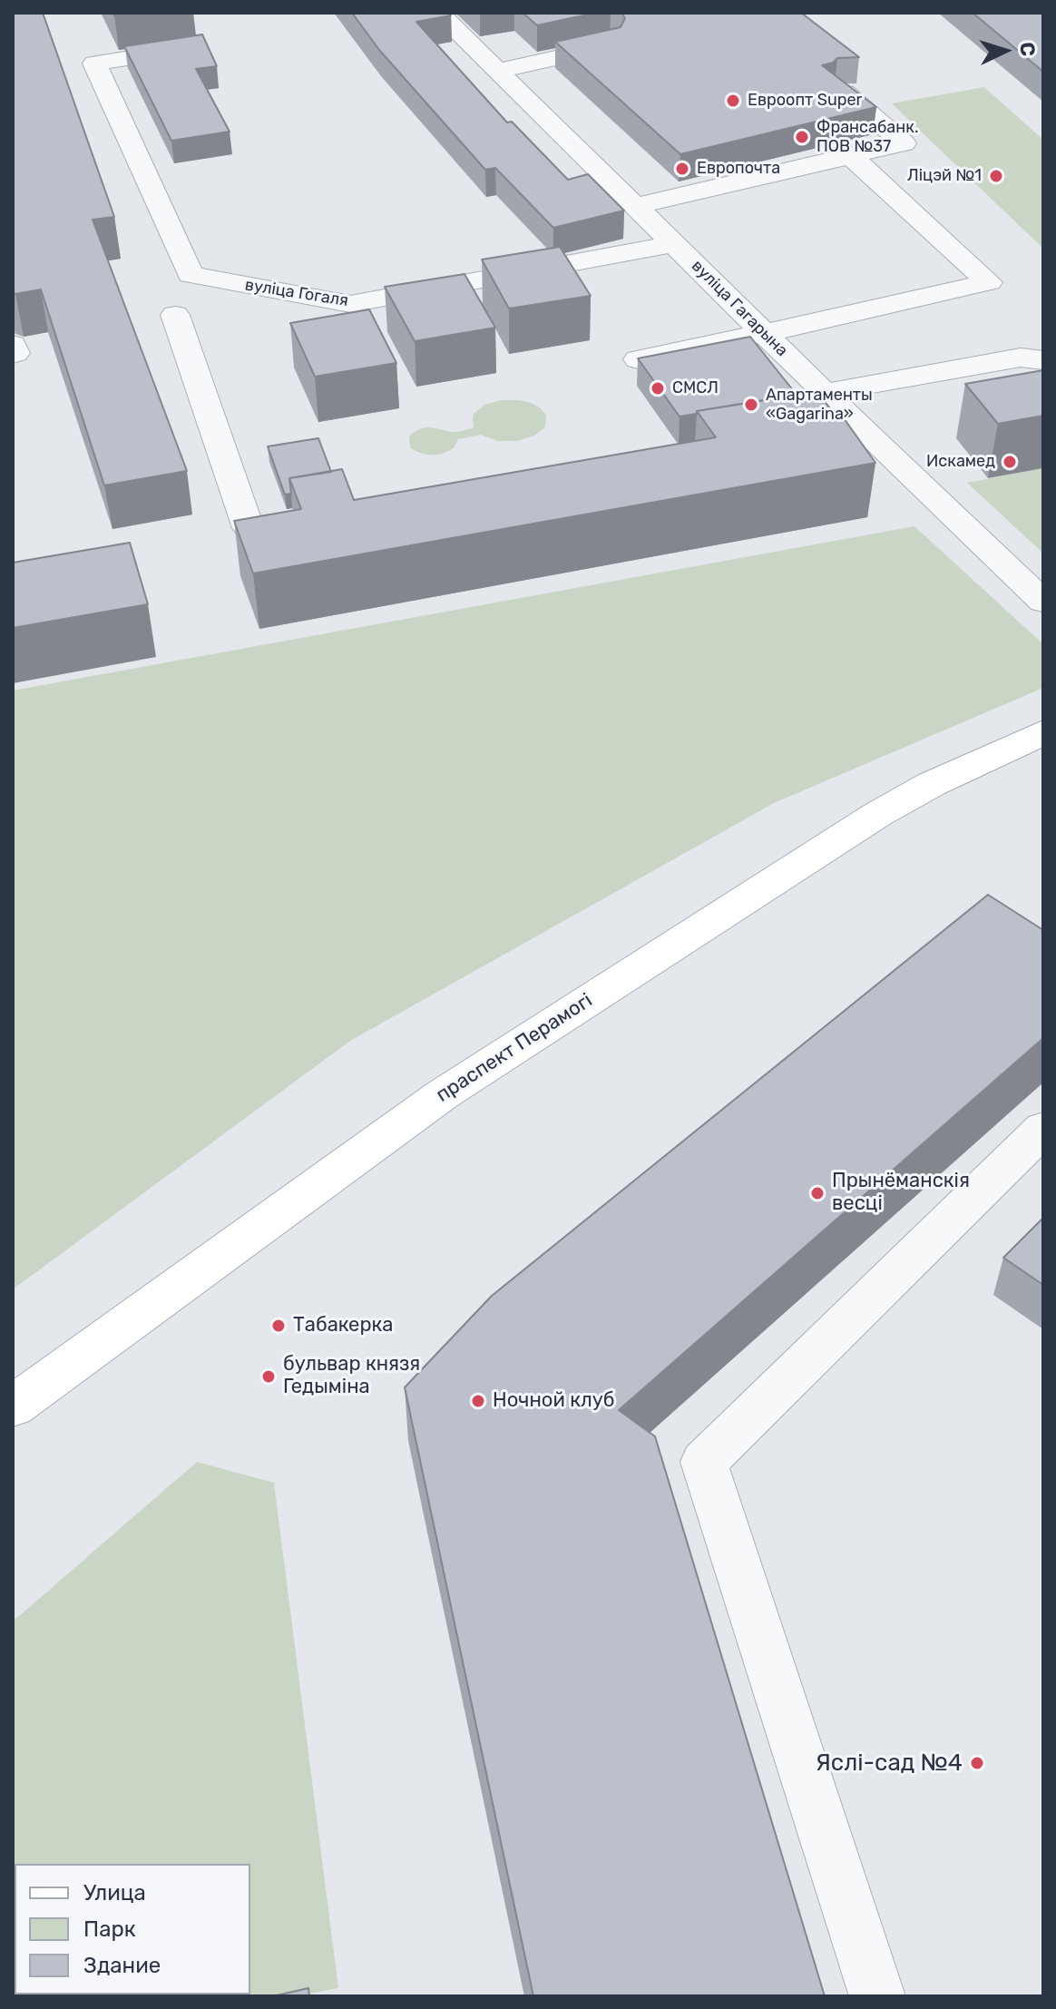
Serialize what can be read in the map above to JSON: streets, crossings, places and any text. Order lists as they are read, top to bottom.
{
  "streets": {
    "main road": ["праспект Перамогі"],
    "street": ["вуліца Гогаля", "вуліца Гагарына"]
  },
  "crossings": [
    ["вуліца Гогаля", "вуліца Гагарына"]
  ],
  "places": [
    "Евроопт Super",
    "Франсабанк. ПОВ №37",
    "Европочта",
    "Ліцэй №1",
    "СМСЛ",
    "Апартаменты «Gagarina»",
    "Искамед",
    "Прынёманскія весці",
    "Табакерка",
    "бульвар князя Гедыміна",
    "Ночной клуб",
    "Яслі-сад №4"
  ],
  "legend": ["Улица", "Парк", "Здание"],
  "north": "right"
}
